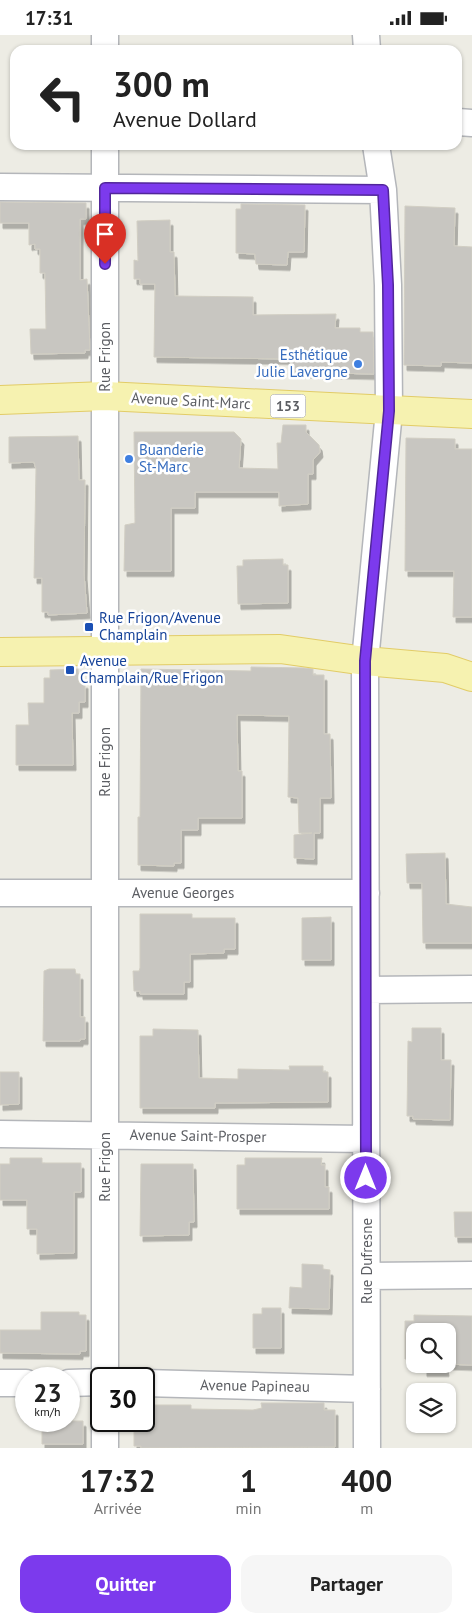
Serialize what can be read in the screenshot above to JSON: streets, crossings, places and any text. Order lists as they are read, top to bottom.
{
  "streets": {
    "main road": ["Avenue Saint-Marc", "153"],
    "street": [
      "Rue Frigon",
      "Avenue Georges",
      "Avenue Saint-Prosper",
      "Rue Dufresne",
      "Avenue Papineau"
    ]
  },
  "crossings": [
    ["Rue Frigon", "Avenue Saint-Marc"],
    ["Rue Frigon", "Avenue Georges"],
    ["Rue Frigon", "Avenue Saint-Prosper"],
    ["Avenue Saint-Marc", "Rue Dufresne"],
    ["Avenue Georges", "Rue Dufresne"],
    ["Avenue Saint-Prosper", "Rue Dufresne"],
    ["Rue Dufresne", "Avenue Papineau"]
  ],
  "places": {
    "other": ["Esthétique Julie Lavergne", "Buanderie St-Marc"],
    "transit": ["Rue Frigon/Avenue Champlain", "Avenue Champlain/Rue Frigon"]
  },
  "page": {
    "status": "17:31",
    "turn": ["300 m", "Avenue Dollard"],
    "speed": "23 km/h",
    "limit": "30",
    "eta": [
      "17:32",
      "Arrivée",
      "1",
      "min",
      "400",
      "m"
    ],
    "buttons": ["Quitter", "Partager"]
  }
}
